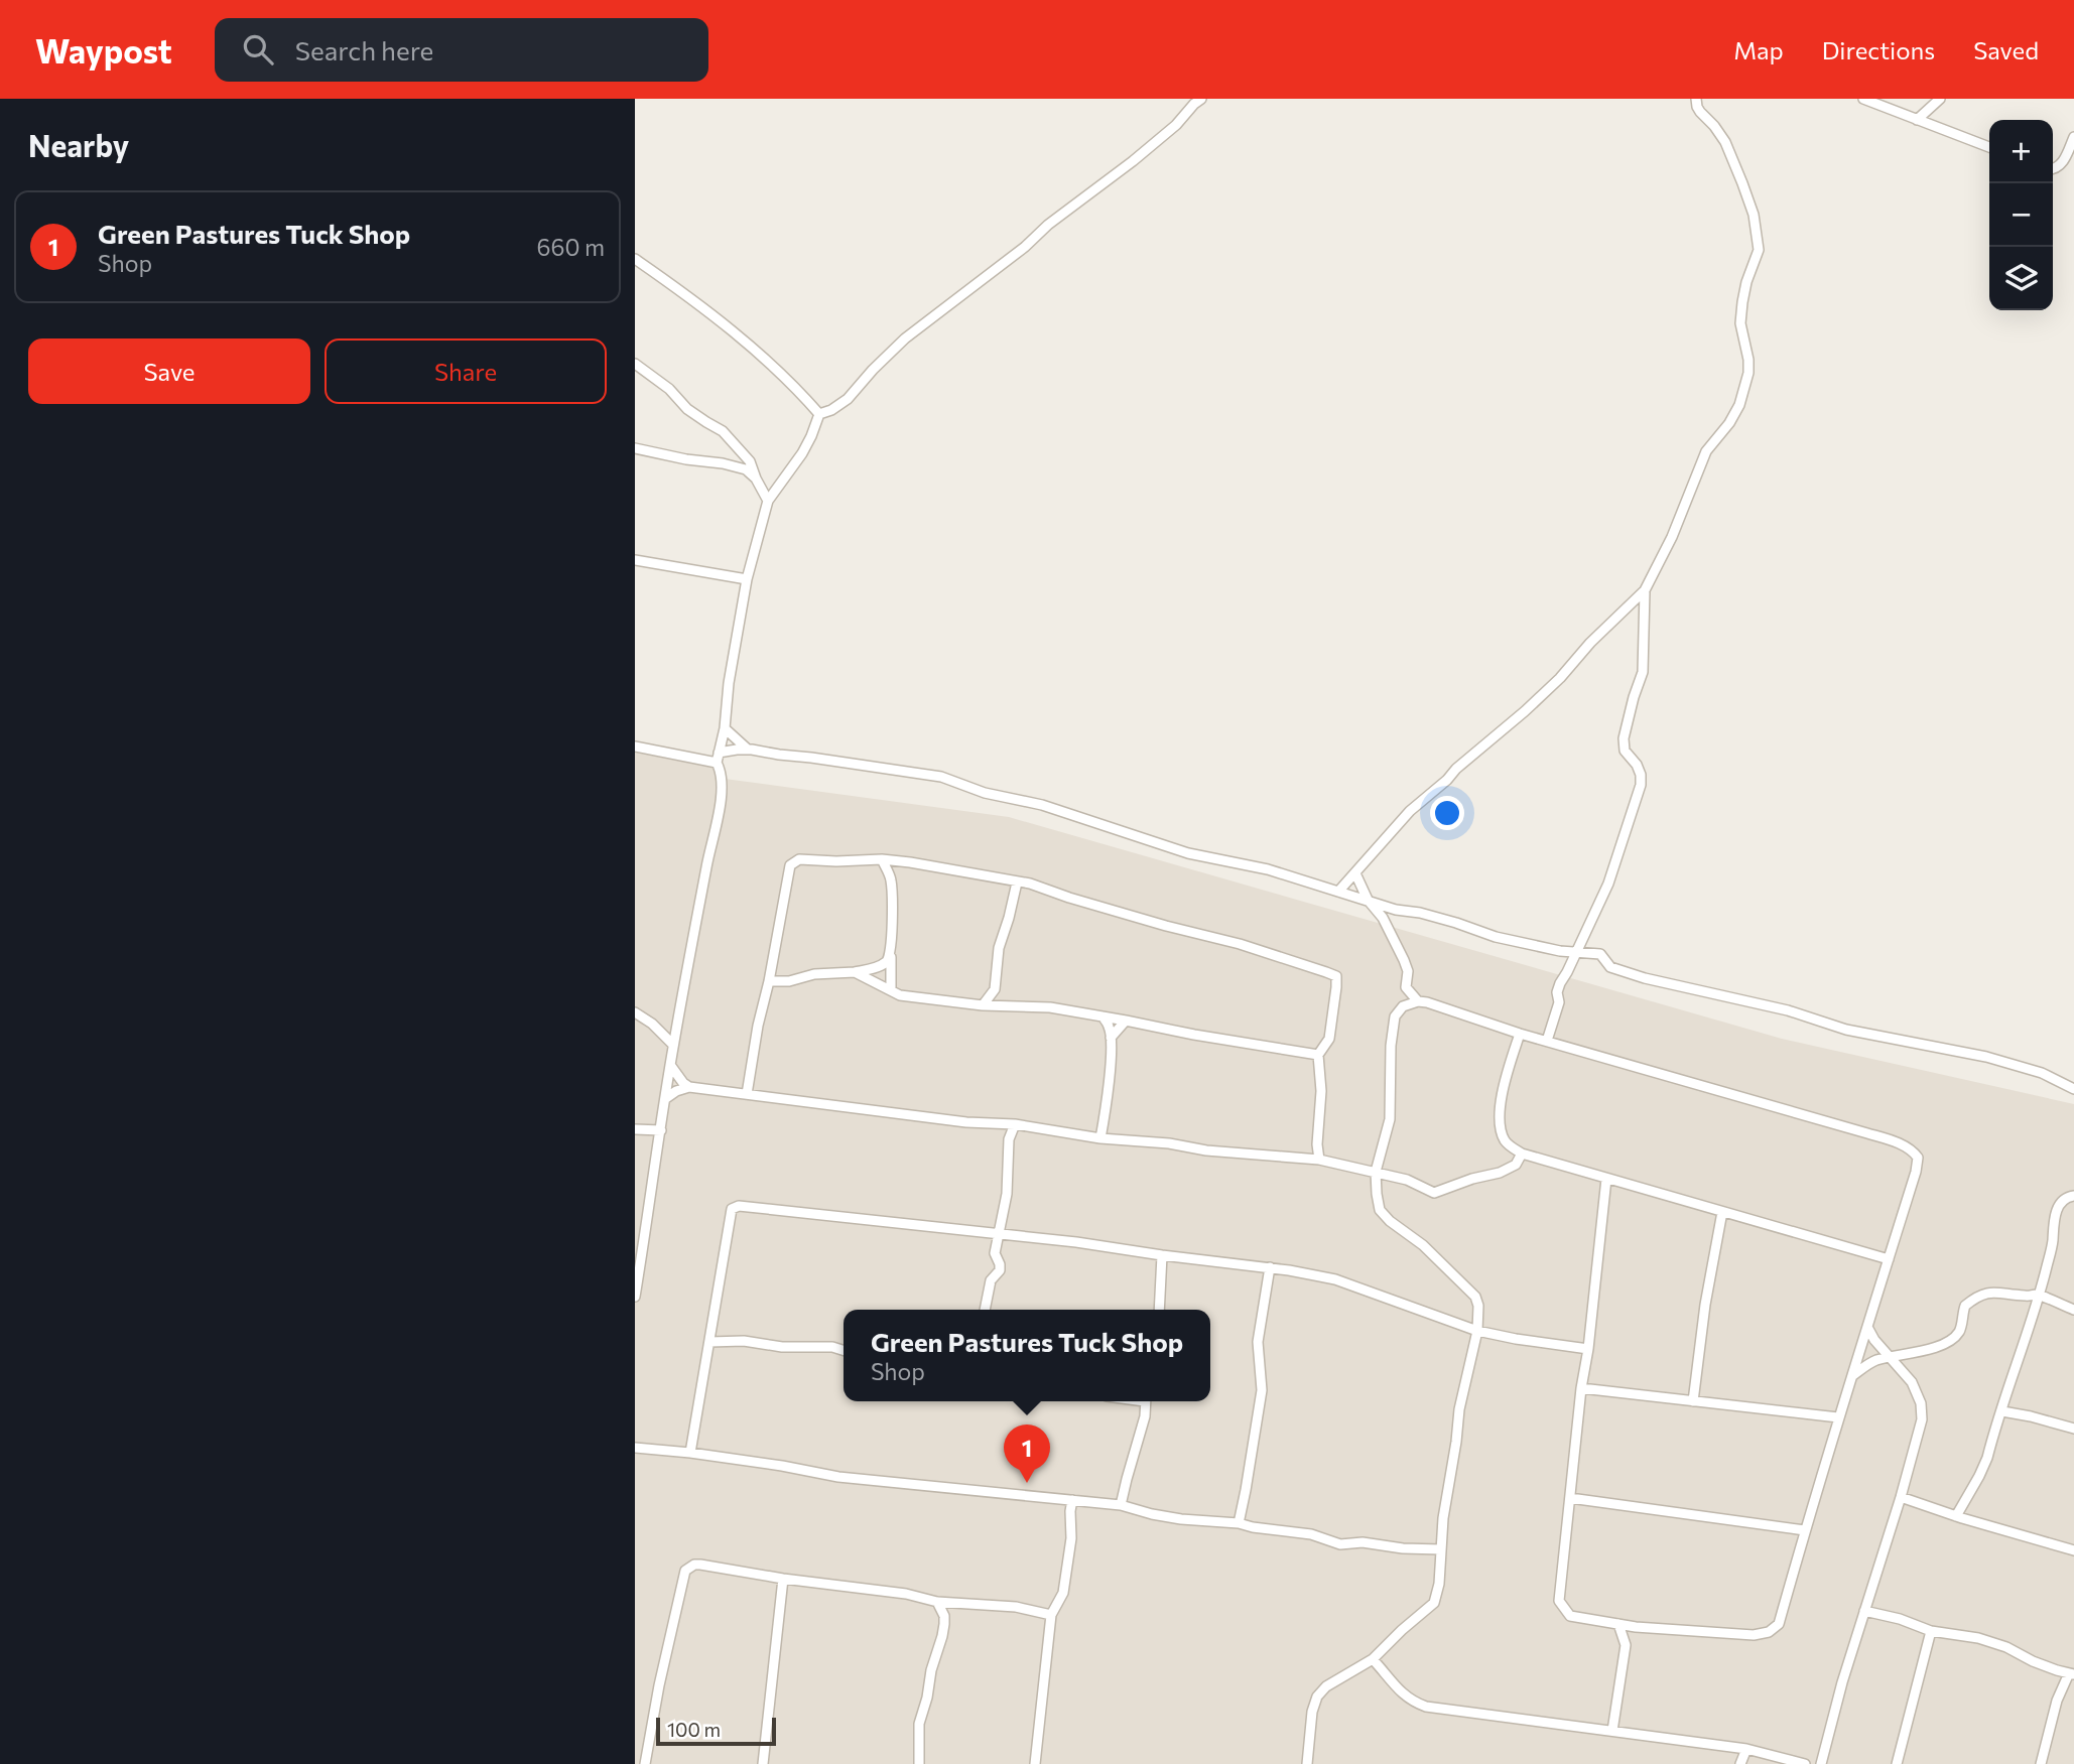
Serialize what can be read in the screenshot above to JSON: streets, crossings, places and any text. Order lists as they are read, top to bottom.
{
  "scale_bar": "100 m",
  "page": {
    "header": "Waypost",
    "search": "Search here",
    "nav": ["Map", "Directions", "Saved"],
    "heading": "Nearby",
    "map_buttons": ["+", "−"],
    "list": [
      {
        "mark": "1",
        "name": "Green Pastures Tuck Shop",
        "note": "Shop",
        "value": "660 m"
      }
    ],
    "buttons": ["Save", "Share"],
    "popup": ["Green Pastures Tuck Shop", "Shop"],
    "pins": "1",
    "scale": "100 m"
  }
}
